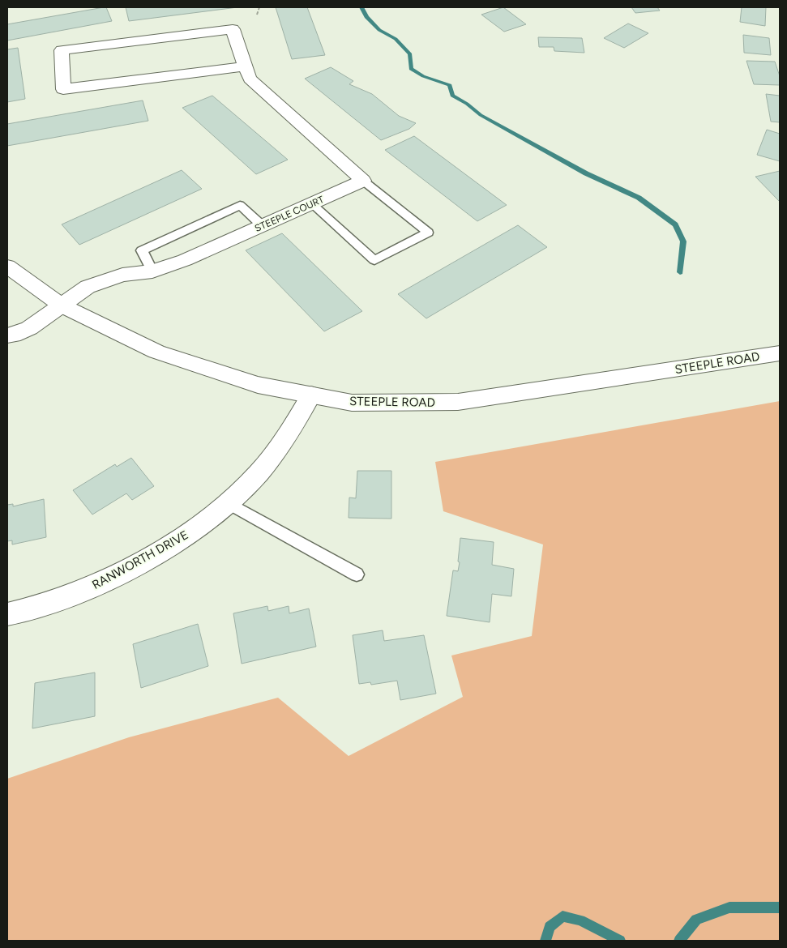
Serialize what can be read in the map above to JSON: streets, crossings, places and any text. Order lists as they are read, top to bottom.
{
  "streets": {
    "street": ["STEEPLE COURT", "STEEPLE ROAD", "RANWORTH DRIVE"]
  },
  "crossings": [
    ["STEEPLE COURT", "STEEPLE ROAD"],
    ["STEEPLE ROAD", "RANWORTH DRIVE"]
  ]
}
